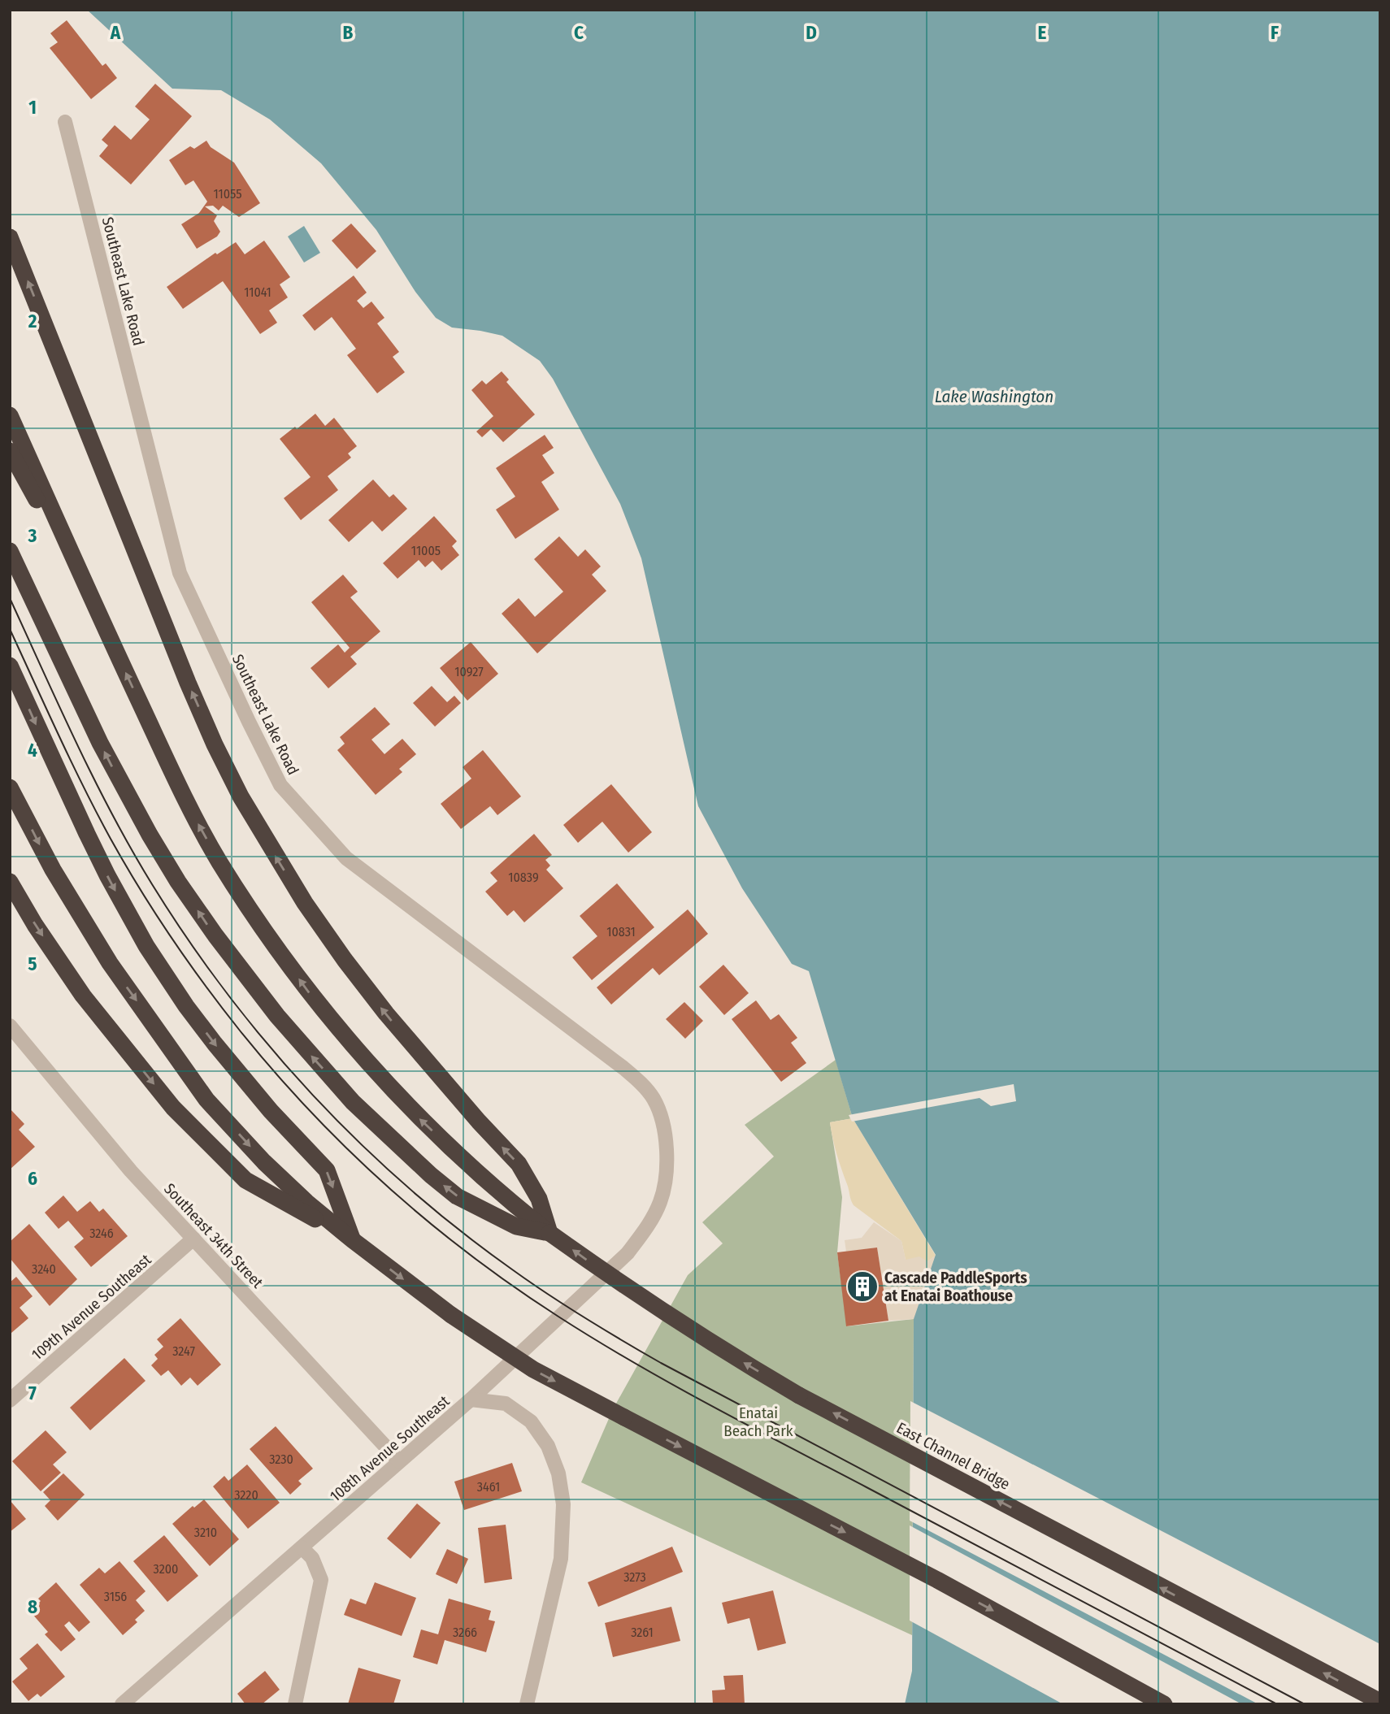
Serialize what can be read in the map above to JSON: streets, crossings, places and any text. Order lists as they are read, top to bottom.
{
  "streets": {
    "highway": ["East Channel Bridge"],
    "street": [
      "Southeast Lake Road",
      "Southeast 34th Street",
      "109th Avenue Southeast",
      "108th Avenue Southeast"
    ]
  },
  "crossings": [
    ["Southeast Lake Road", "108th Avenue Southeast"],
    ["Southeast 34th Street", "109th Avenue Southeast"],
    ["Southeast 34th Street", "108th Avenue Southeast"]
  ],
  "water": ["Lake Washington"],
  "parks": ["Enatai Beach Park"],
  "places": {
    "building": ["Cascade PaddleSports at Enatai Boathouse"]
  },
  "house_numbers": [
    "11055",
    "11041",
    "11005",
    "10927",
    "10839",
    "10831",
    "3246",
    "3240",
    "3247",
    "3230",
    "3461",
    "3220",
    "3210",
    "3200",
    "3273",
    "3156",
    "3266",
    "3261"
  ],
  "grid": {
    "columns": [
      "A",
      "B",
      "C",
      "D",
      "E",
      "F"
    ],
    "rows": [
      "1",
      "2",
      "3",
      "4",
      "5",
      "6",
      "7",
      "8"
    ]
  }
}
